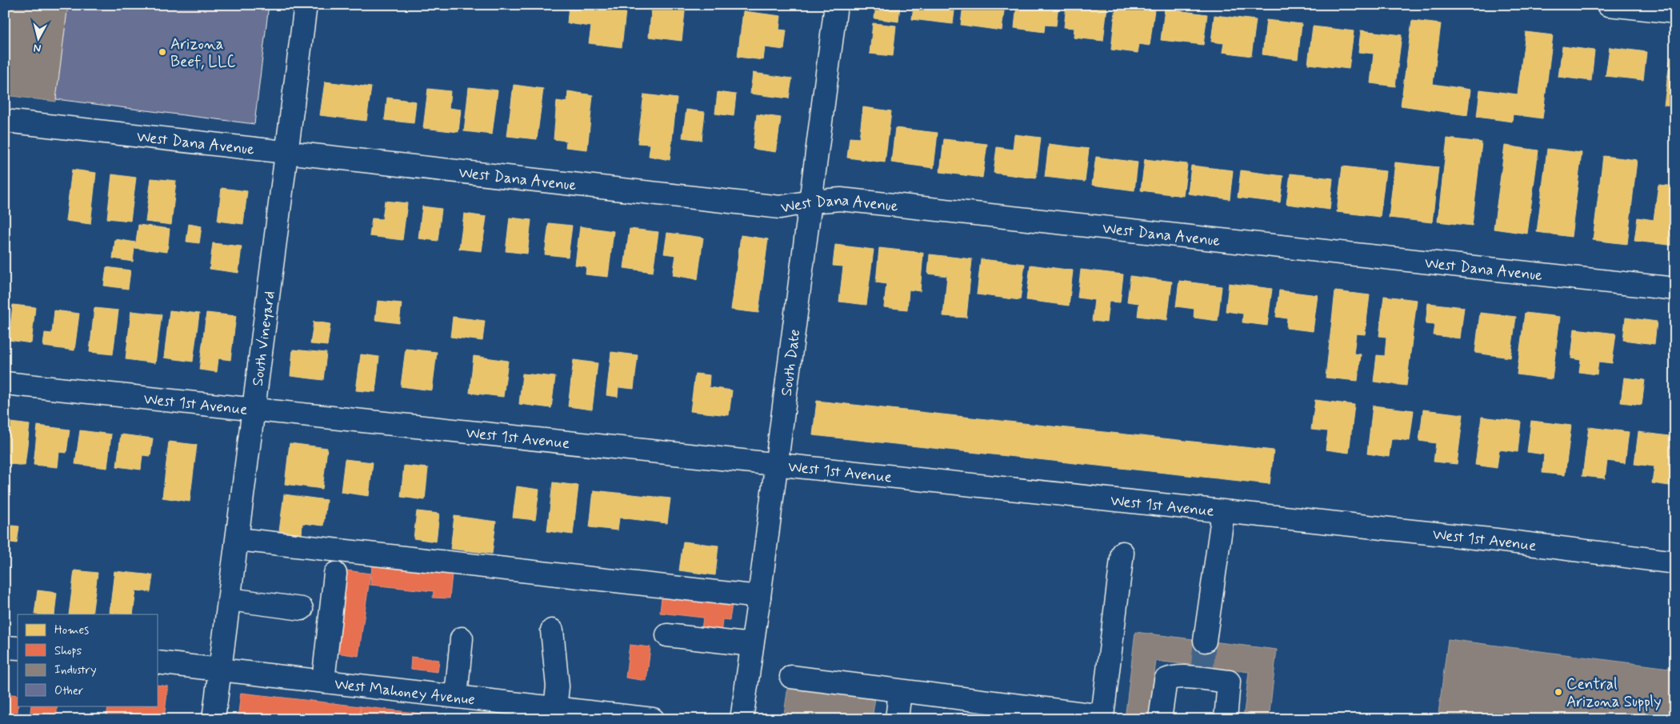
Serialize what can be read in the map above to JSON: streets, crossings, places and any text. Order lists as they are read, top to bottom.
{
  "streets": {
    "street": [
      "West Dana Avenue",
      "South Vineyard",
      "South Date",
      "West 1st Avenue",
      "West Mahoney Avenue"
    ]
  },
  "crossings": [
    ["West Dana Avenue", "South Vineyard"],
    ["West Dana Avenue", "South Date"],
    ["South Vineyard", "West 1st Avenue"],
    ["South Vineyard", "West Mahoney Avenue"],
    ["South Date", "West 1st Avenue"]
  ],
  "places": ["Arizona Beef, LLC", "Central Arizona Supply"],
  "legend": [
    "Homes",
    "Shops",
    "Industry",
    "Other"
  ],
  "north": "bottom"
}
